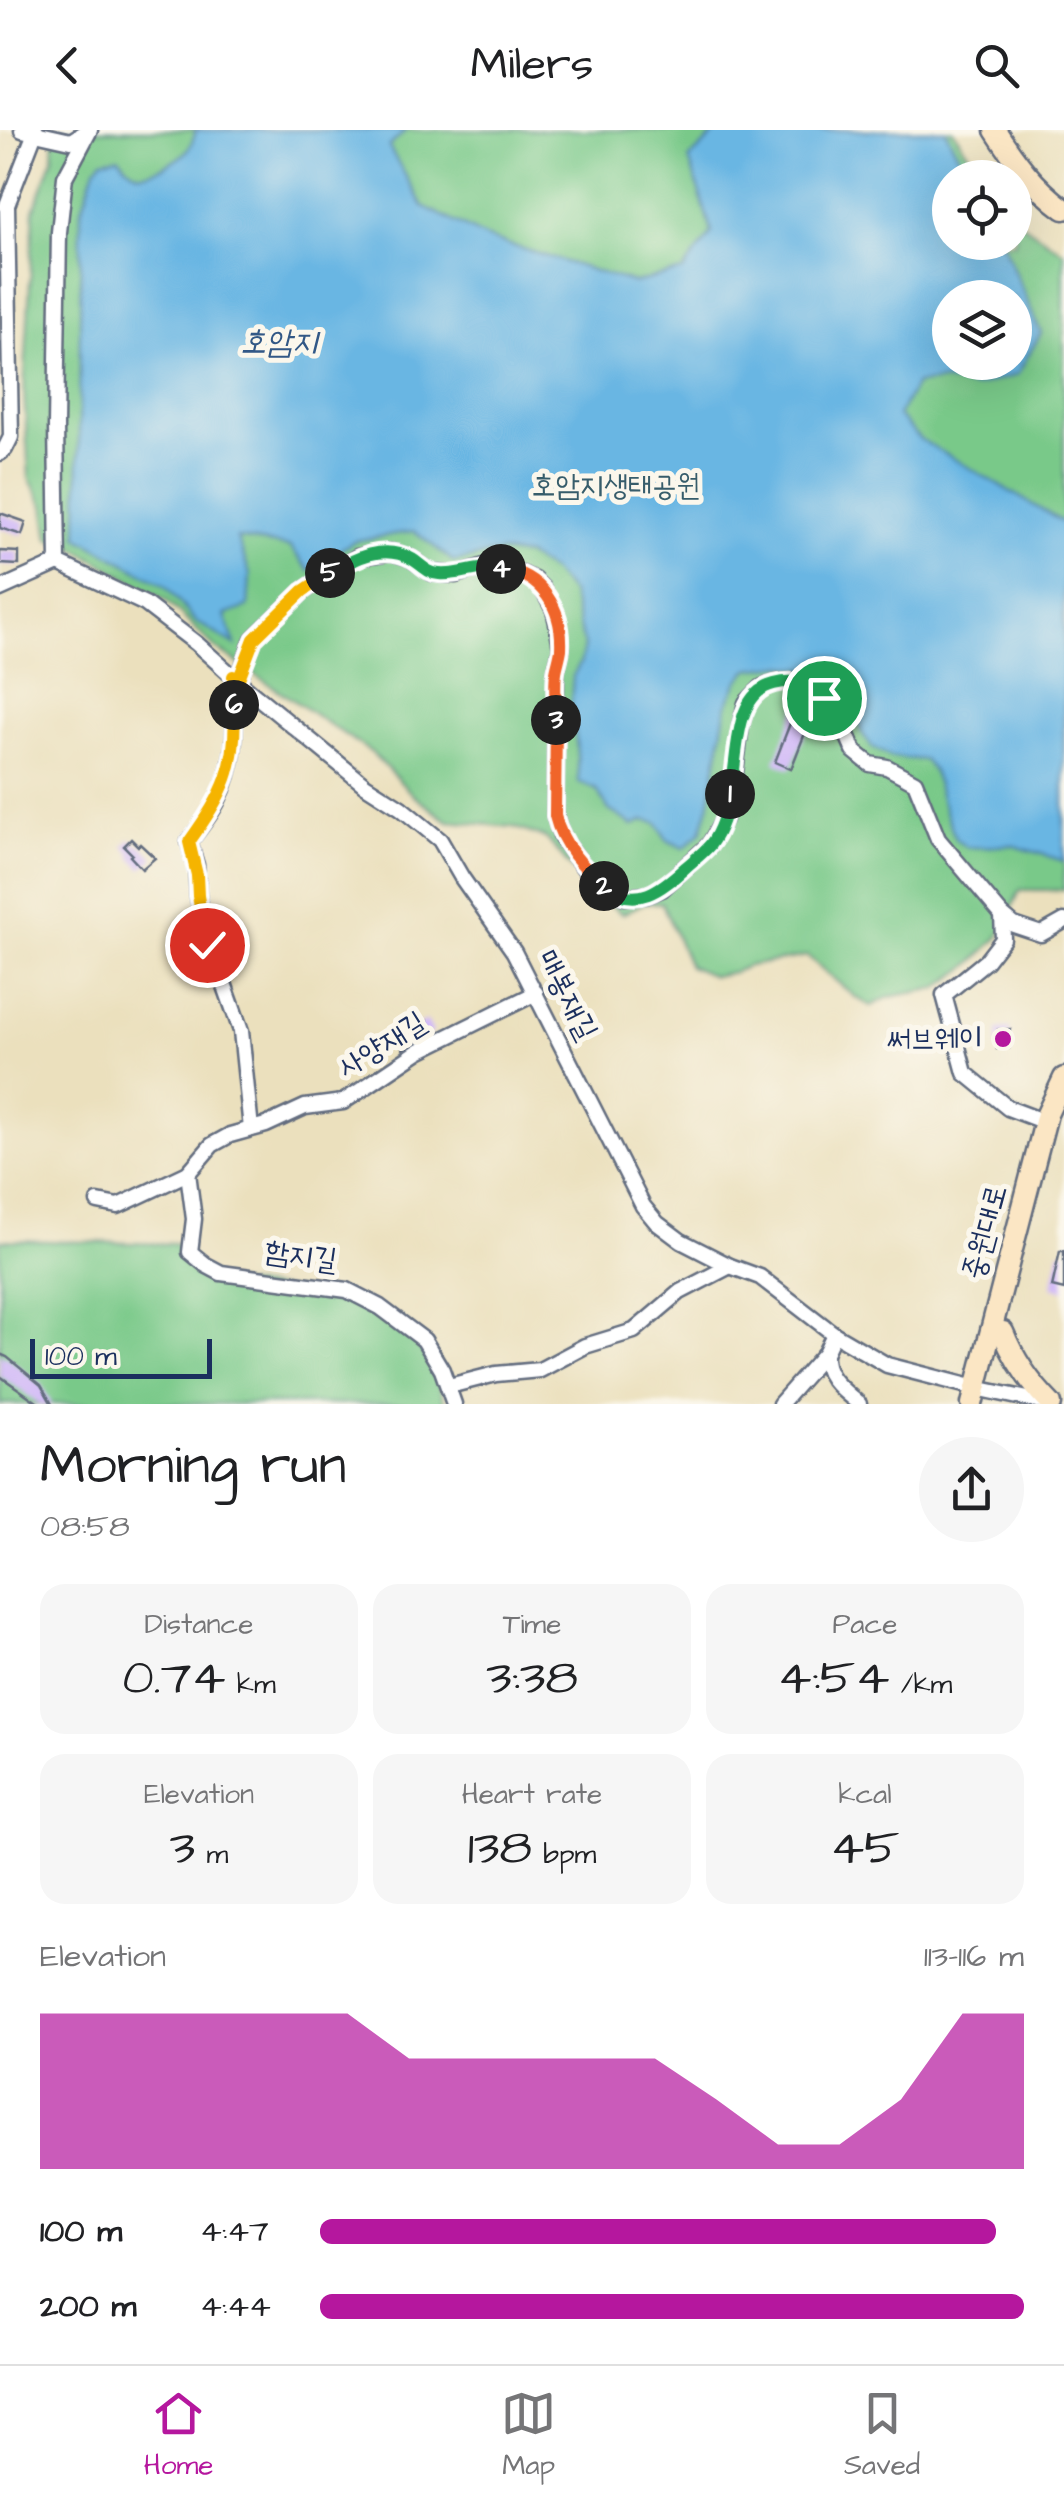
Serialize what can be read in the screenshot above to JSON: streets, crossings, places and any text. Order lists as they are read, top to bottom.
{
  "streets": {
    "main road": ["중원대로"],
    "street": ["매봉재길", "사양재길", "함지길"]
  },
  "crossings": [
    ["매봉재길", "사양재길"],
    ["매봉재길", "중원대로"],
    ["사양재길", "함지길"]
  ],
  "water": ["호암지"],
  "parks": ["호암지생태공원"],
  "places": ["써브웨이"],
  "scale_bar": "100 m",
  "page": {
    "header": "Milers",
    "pins": [
      "4",
      "5",
      "6",
      "3",
      "1",
      "2"
    ],
    "scale": "100 m",
    "heading": ["Morning run", "08:58"],
    "stats": [
      ["Distance", "0.74 km"],
      ["Time", "3:38"],
      ["Pace", "4:54 /km"],
      ["Elevation", "3 m"],
      ["Heart rate", "138 bpm"],
      ["kcal", "45"]
    ],
    "chart": ["Elevation", "113–116 m"],
    "list": [
      {
        "name": "100 m",
        "note": "4:47"
      },
      {
        "name": "200 m",
        "note": "4:44"
      }
    ],
    "tabs": ["Home", "Map", "Saved"]
  }
}
